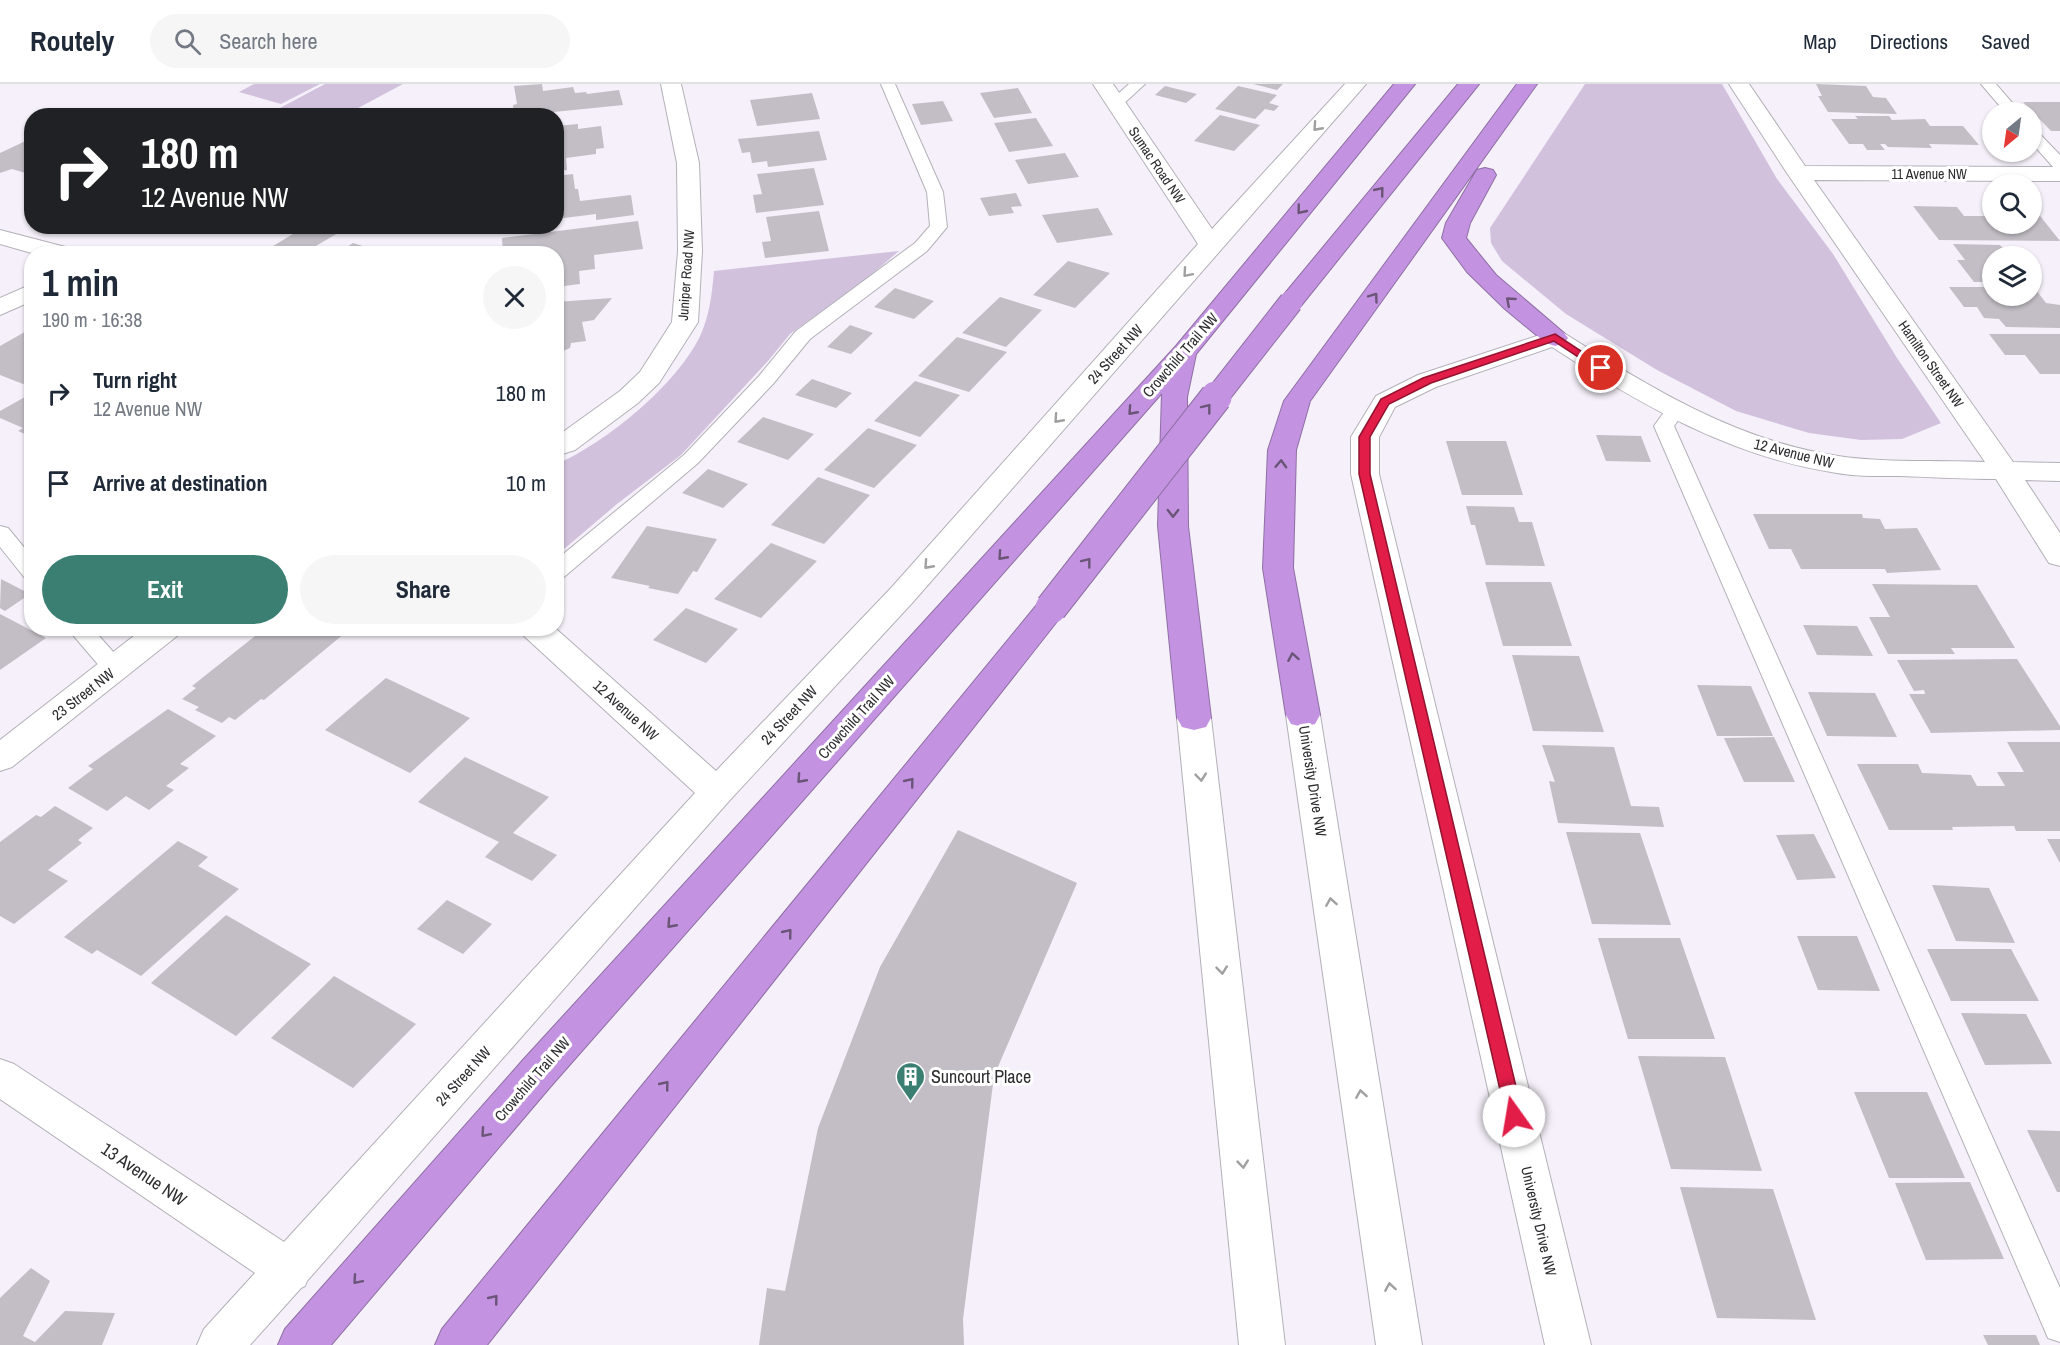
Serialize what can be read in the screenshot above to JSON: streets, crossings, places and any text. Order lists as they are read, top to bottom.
{
  "streets": {
    "highway": ["Crowchild Trail NW"],
    "street": [
      "Sumac Road NW",
      "11 Avenue NW",
      "Juniper Road NW",
      "24 Street NW",
      "Hamilton Street NW",
      "12 Avenue NW",
      "23 Street NW",
      "University Drive NW",
      "13 Avenue NW"
    ]
  },
  "crossings": [
    ["Sumac Road NW", "24 Street NW"],
    ["11 Avenue NW", "Hamilton Street NW"],
    ["24 Street NW", "12 Avenue NW"],
    ["24 Street NW", "13 Avenue NW"],
    ["Hamilton Street NW", "12 Avenue NW"],
    ["12 Avenue NW", "University Drive NW"]
  ],
  "one_way": ["24 Street NW"],
  "places": {
    "building": ["Suncourt Place"]
  },
  "north": "bottom left",
  "page": {
    "header": "Routely",
    "search": "Search here",
    "nav": ["Map", "Directions", "Saved"],
    "turn": ["180 m", "12 Avenue NW"],
    "heading": ["1 min", "190 m · 16:38"],
    "list": [
      {
        "name": "Turn right",
        "note": "12 Avenue NW",
        "value": "180 m"
      },
      {
        "name": "Arrive at destination",
        "value": "10 m"
      }
    ],
    "buttons": ["Exit", "Share"]
  }
}
